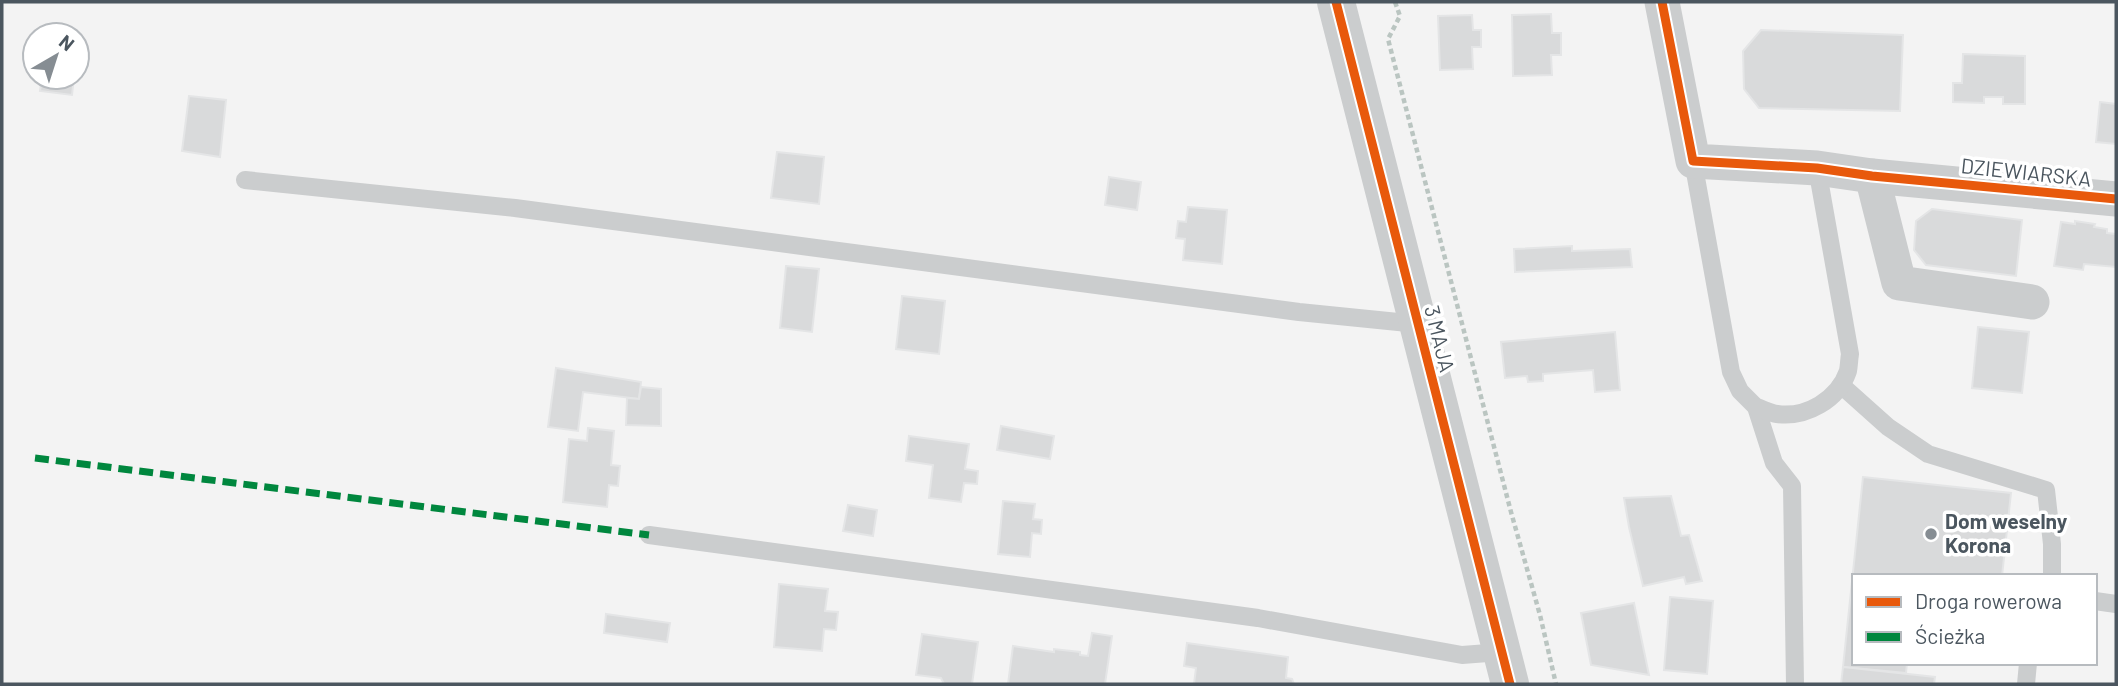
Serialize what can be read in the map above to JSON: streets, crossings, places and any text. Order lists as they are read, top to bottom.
{
  "streets": {
    "street": ["DZIEWIARSKA", "3 MAJA"]
  },
  "places": ["Dom weselny Korona"],
  "legend": ["Droga rowerowa", "Ścieżka"],
  "north": "top right"
}
